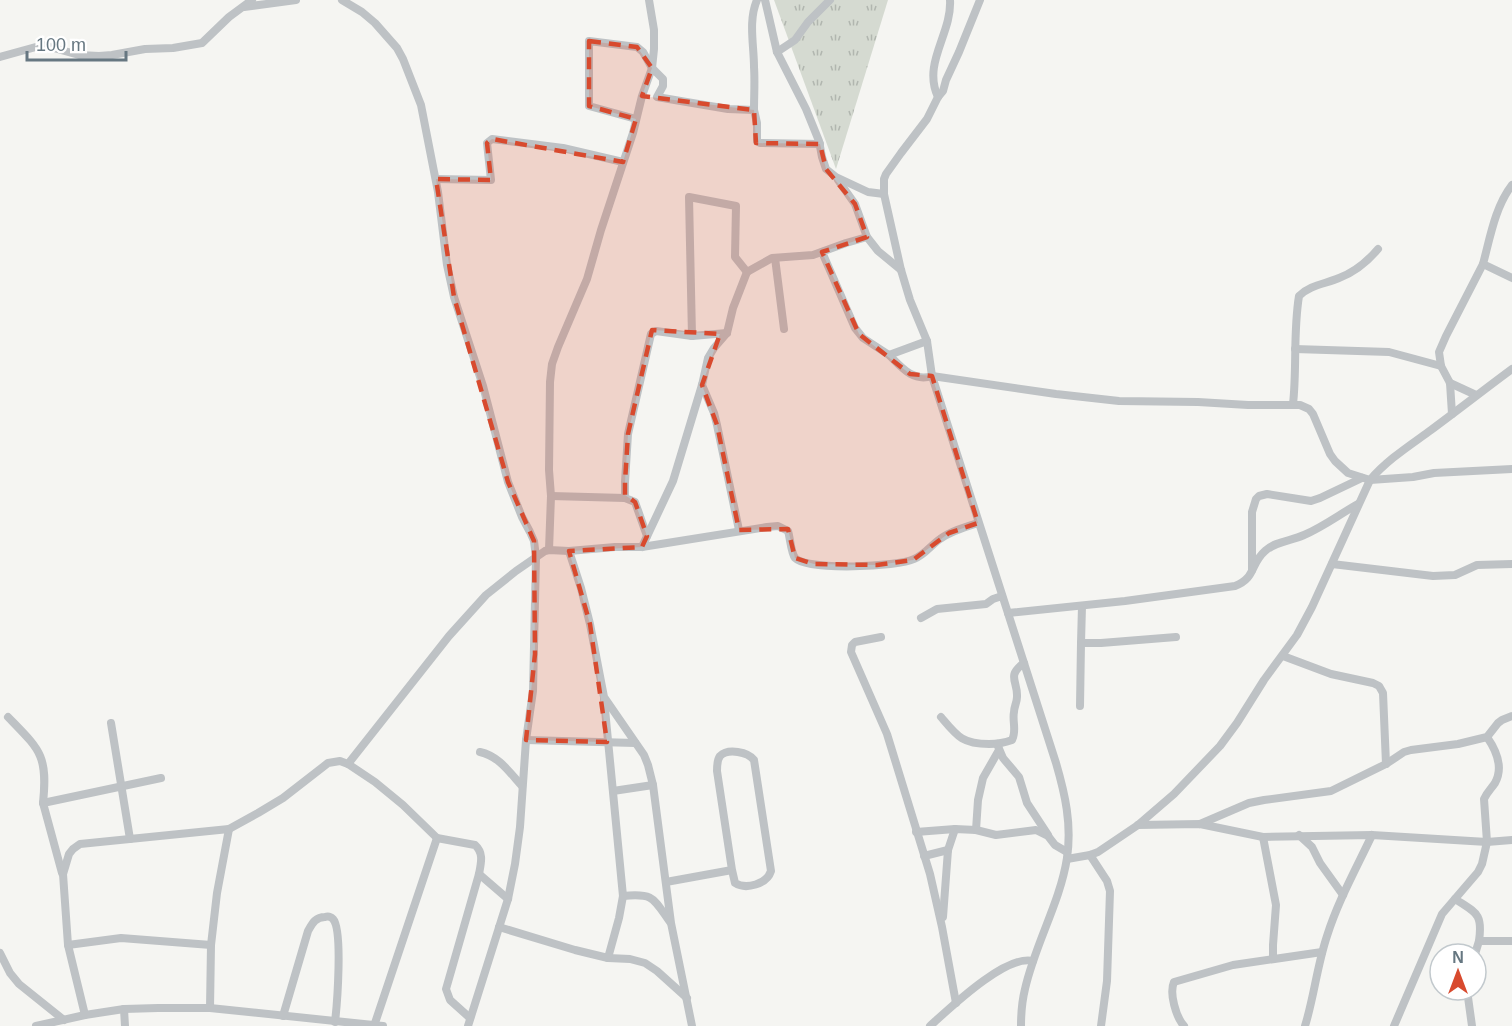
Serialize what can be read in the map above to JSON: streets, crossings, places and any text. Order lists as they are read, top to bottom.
{
  "scale_bar": "100 m",
  "north": "top"
}
